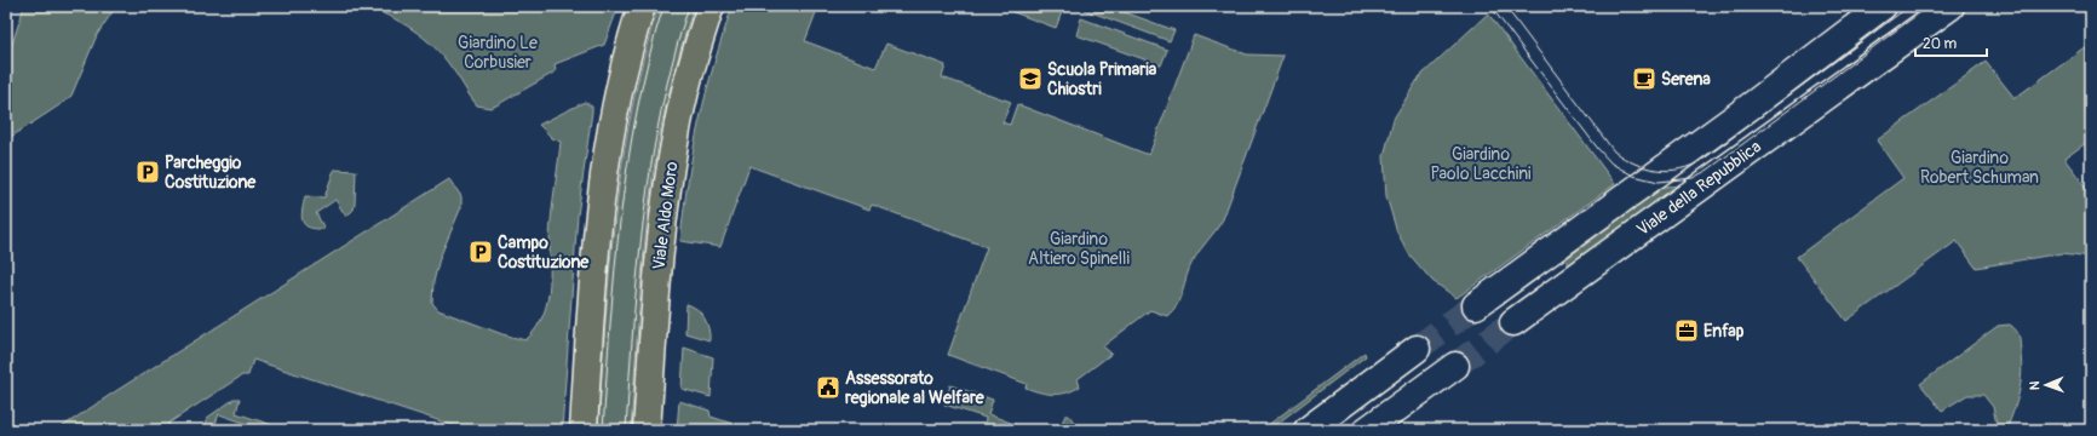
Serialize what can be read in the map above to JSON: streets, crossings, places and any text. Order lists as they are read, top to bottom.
{
  "streets": {
    "main road": ["Viale della Repubblica", "Viale Aldo Moro"]
  },
  "parks": [
    "Giardino Le Corbusier",
    "Giardino Paolo Lacchini",
    "Giardino Robert Schuman",
    "Giardino Altiero Spinelli"
  ],
  "places": {
    "school or university": ["Scuola Primaria Chiostri"],
    "cafe": ["Serena"],
    "parking": ["Parcheggio Costituzione", "Campo Costituzione"],
    "office": ["Enfap"],
    "public building": ["Assessorato regionale al Welfare"]
  },
  "scale_bar": "20 m",
  "north": "left"
}
